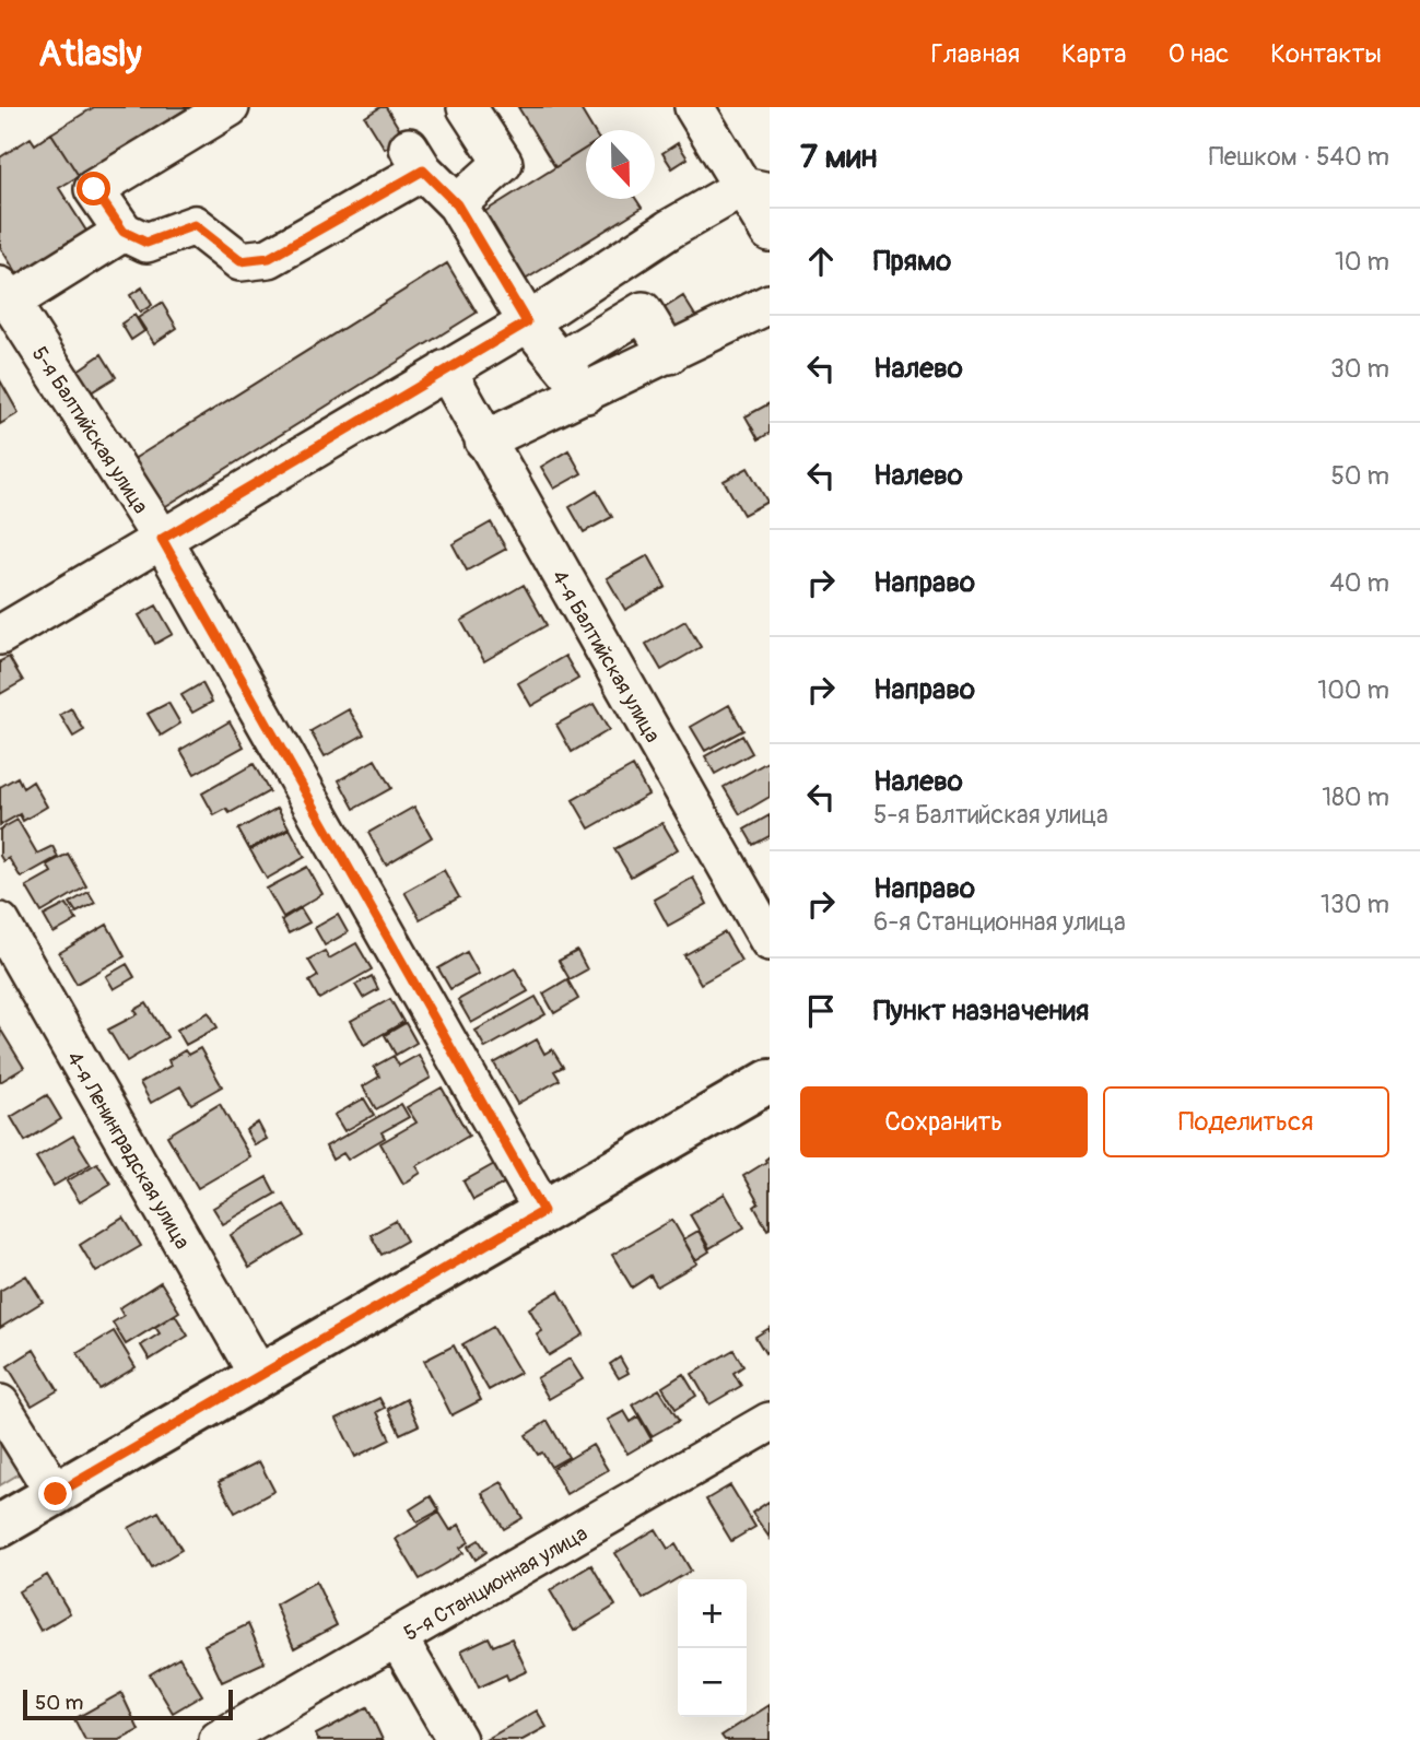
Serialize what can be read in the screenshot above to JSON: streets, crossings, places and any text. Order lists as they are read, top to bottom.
{
  "streets": {
    "street": [
      "5-я Балтийская улица",
      "4-я Балтийская улица",
      "4-я Ленинградская улица",
      "5-я Станционная улица"
    ]
  },
  "scale_bar": "50 m",
  "north": "bottom",
  "page": {
    "header": "Atlasly",
    "nav": [
      "Главная",
      "Карта",
      "О нас",
      "Контакты"
    ],
    "heading": ["7 мин", "Пешком · 540 m"],
    "list": [
      ["Прямо", "10 m"],
      ["Налево", "30 m"],
      ["Налево", "50 m"],
      ["Направо", "40 m"],
      ["Направо", "100 m"],
      ["Налево", "5-я Балтийская улица", "180 m"],
      ["Направо", "6-я Станционная улица", "130 m"],
      "Пункт назначения"
    ],
    "buttons": ["Сохранить", "Поделиться"],
    "map_buttons": ["+", "−"],
    "scale": "50 m"
  }
}
